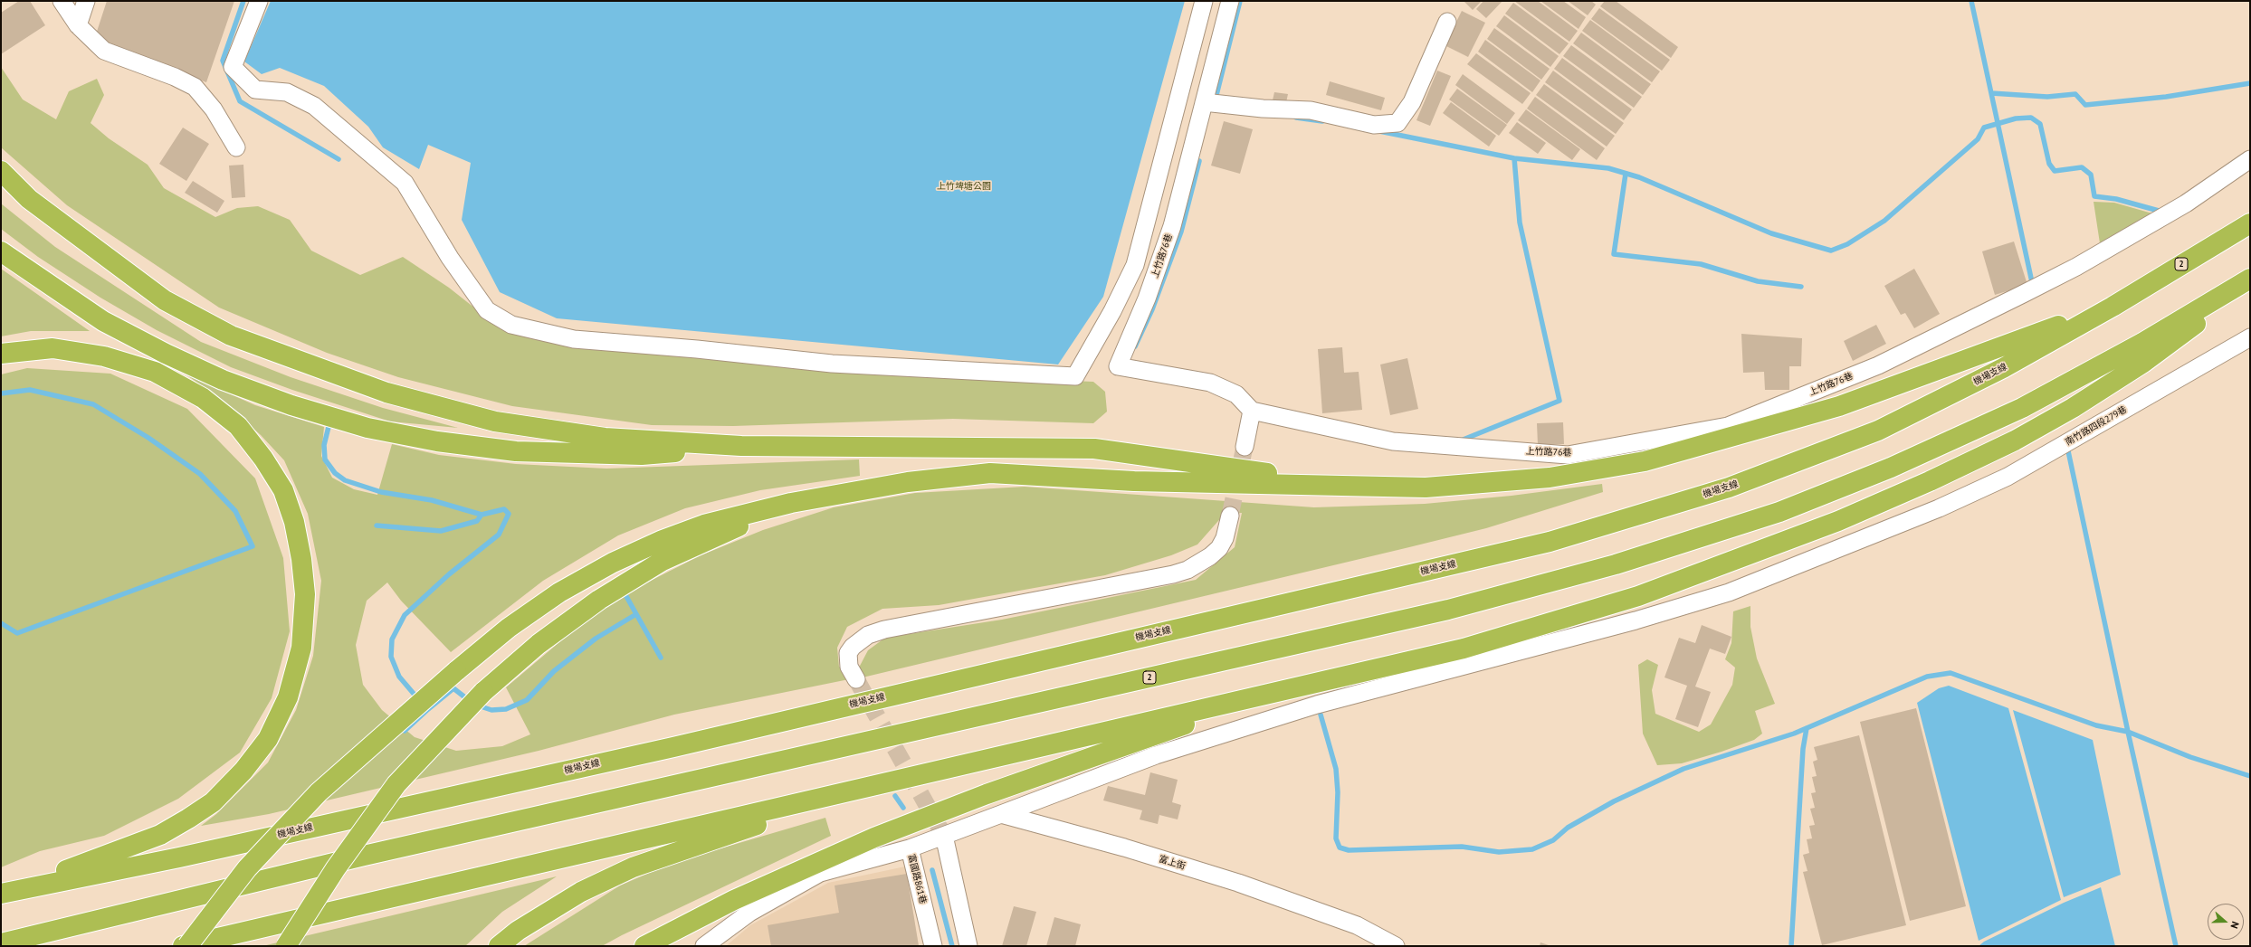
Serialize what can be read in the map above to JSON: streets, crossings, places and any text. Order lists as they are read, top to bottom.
{
  "streets": {
    "highway": ["2", "機場支線"],
    "street": [
      "上竹路76巷",
      "南竹路四段279巷",
      "富上街",
      "富國路861巷"
    ]
  },
  "crossings": [
    ["南竹路四段279巷", "富上街"]
  ],
  "parks": ["上竹埤塘公園"],
  "north": "right"
}
